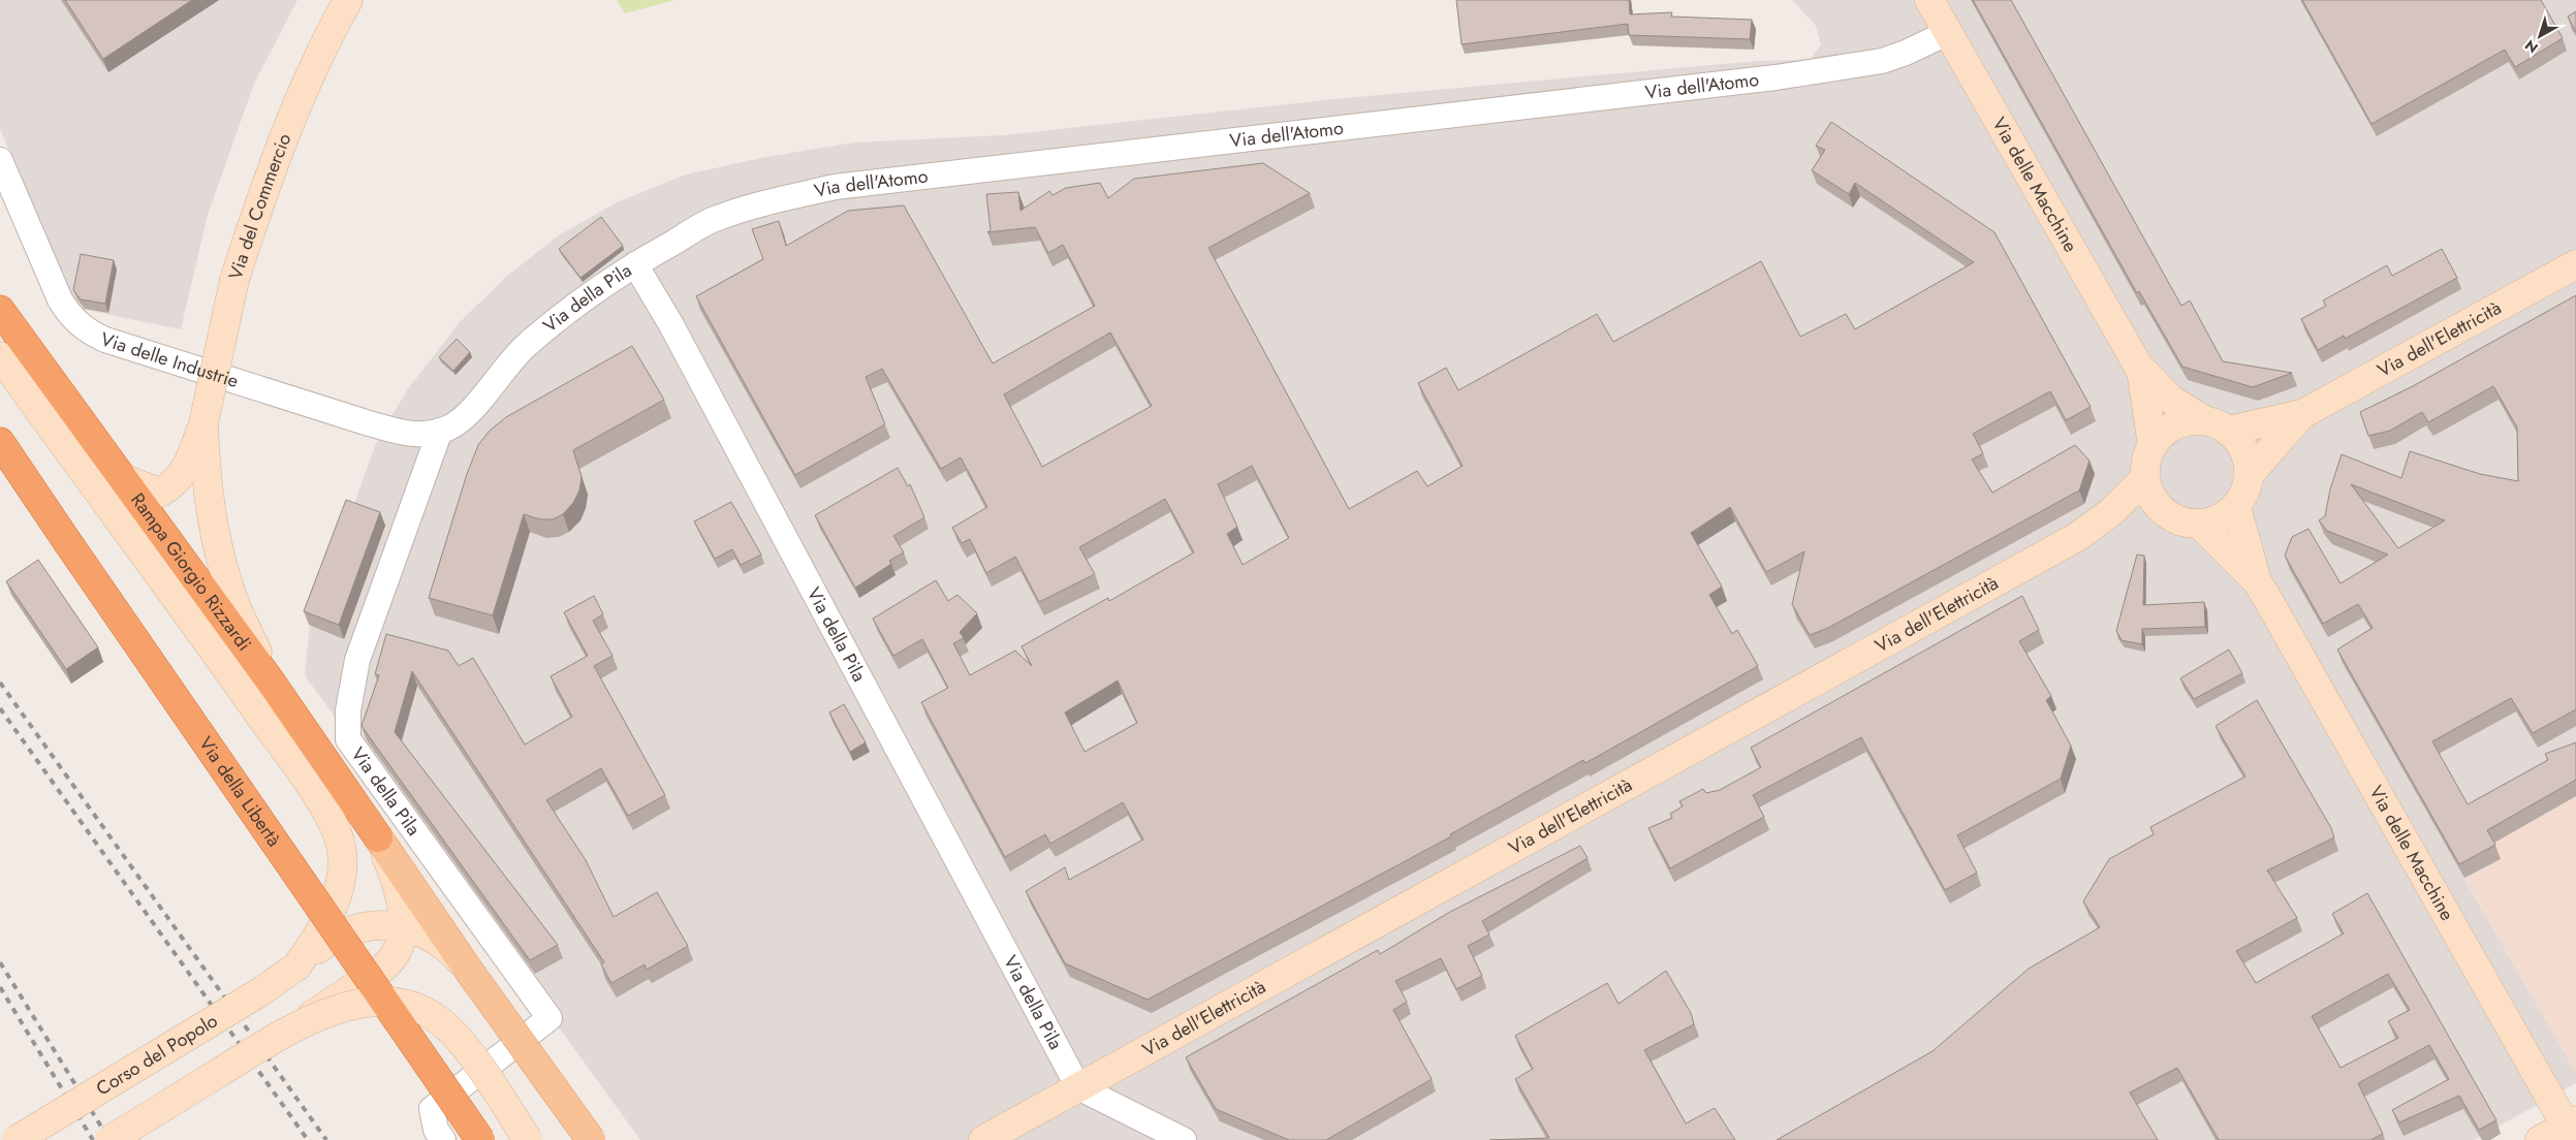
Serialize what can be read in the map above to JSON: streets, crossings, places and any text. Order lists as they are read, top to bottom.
{
  "streets": {
    "highway": ["Rampa Giorgio Rizzardi", "Via della Libertà"],
    "street": [
      "Via dell'Atomo",
      "Via delle Macchine",
      "Via del Commercio",
      "Via della Pila",
      "Via dell'Elettricità",
      "Via delle Industrie",
      "Corso del Popolo"
    ]
  },
  "crossings": [
    ["Via dell'Atomo", "Via delle Macchine"],
    ["Via dell'Atomo", "Via della Pila"],
    ["Via delle Macchine", "Via dell'Elettricità"],
    ["Via del Commercio", "Rampa Giorgio Rizzardi"],
    ["Via della Pila", "Via dell'Elettricità"],
    ["Via della Pila", "Via delle Industrie"],
    ["Rampa Giorgio Rizzardi", "Corso del Popolo"]
  ],
  "north": "bottom left"
}
